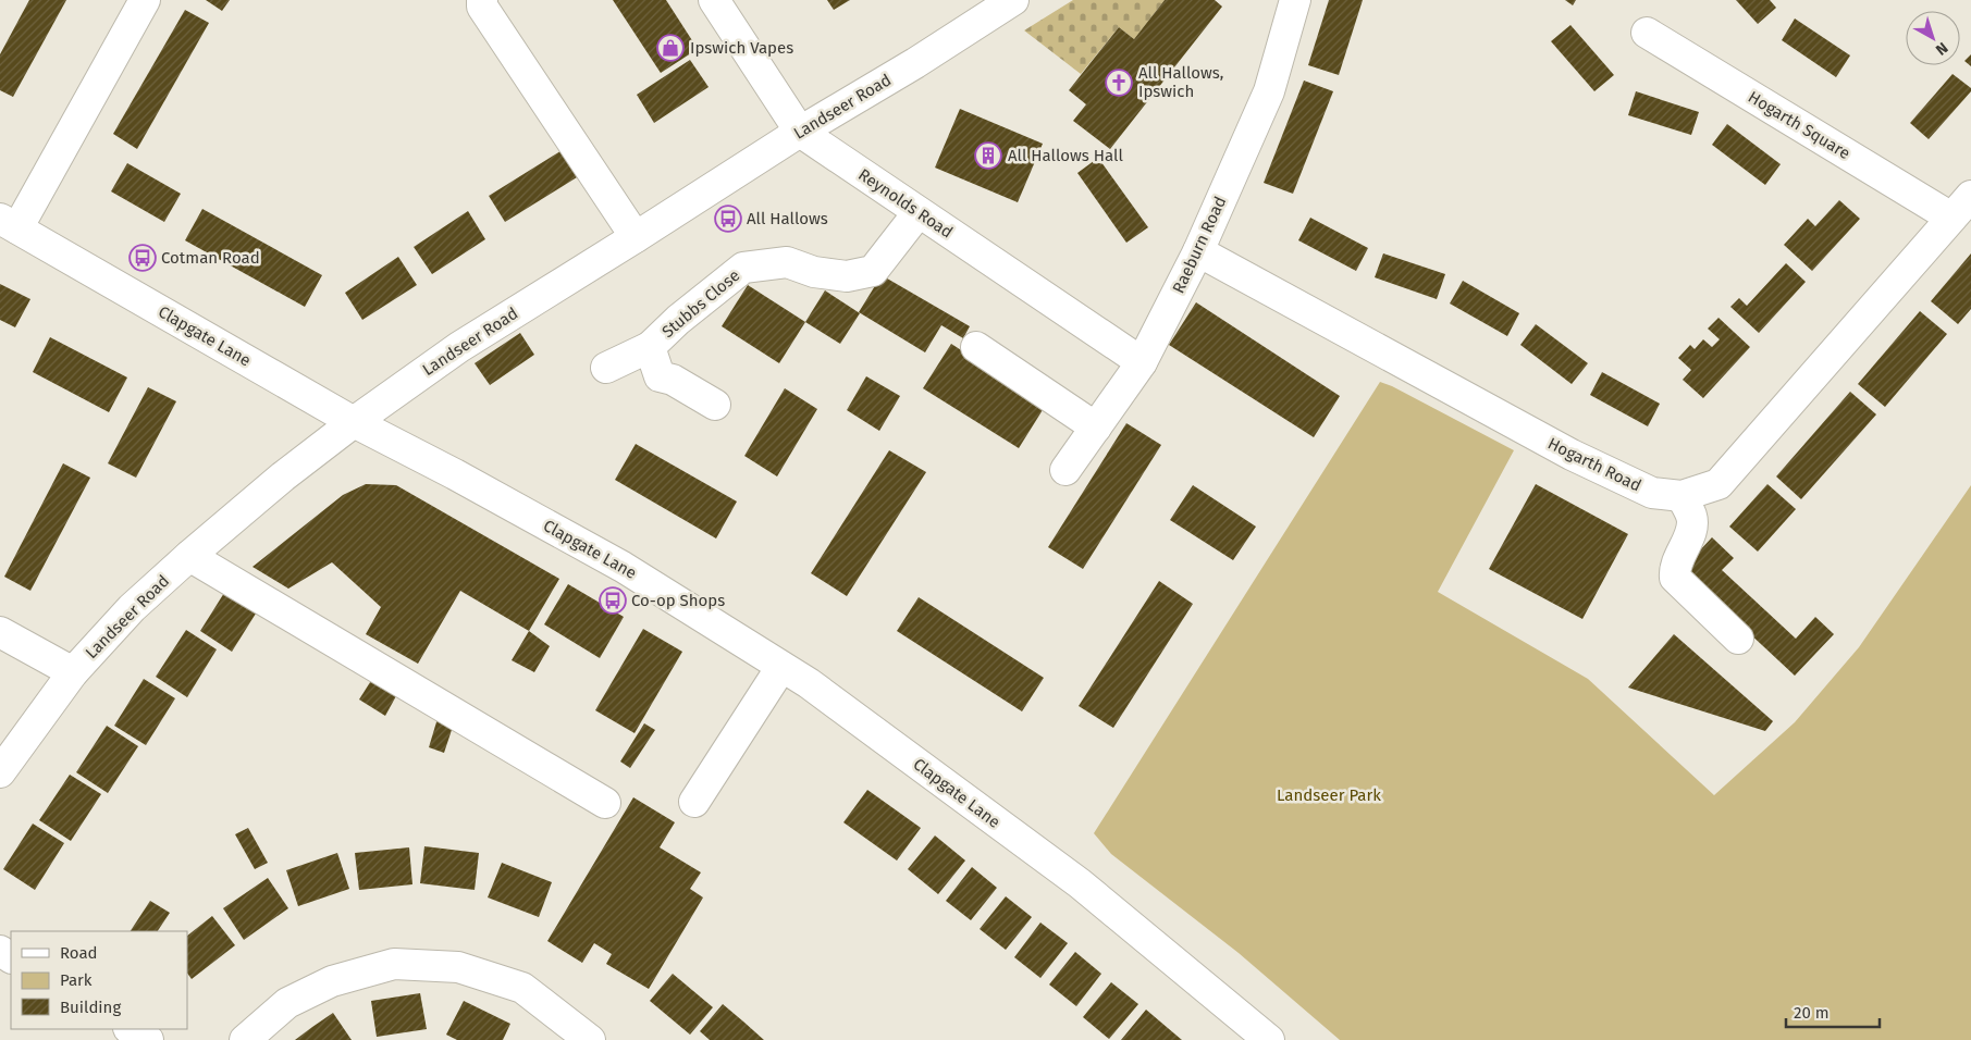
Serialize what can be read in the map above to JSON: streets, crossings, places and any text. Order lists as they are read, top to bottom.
{
  "streets": {
    "street": [
      "Landseer Road",
      "Hogarth Square",
      "Reynolds Road",
      "Raeburn Road",
      "Stubbs Close",
      "Clapgate Lane",
      "Hogarth Road"
    ]
  },
  "crossings": [
    ["Landseer Road", "Reynolds Road"],
    ["Landseer Road", "Clapgate Lane"],
    ["Hogarth Square", "Hogarth Road"],
    ["Reynolds Road", "Raeburn Road"],
    ["Reynolds Road", "Stubbs Close"],
    ["Raeburn Road", "Hogarth Road"]
  ],
  "parks": ["Landseer Park"],
  "places": {
    "shop": ["Ipswich Vapes"],
    "church": ["All Hallows, Ipswich"],
    "building": ["All Hallows Hall"],
    "bus stop": ["All Hallows", "Cotman Road", "Co-op Shops"]
  },
  "legend": ["Road", "Park", "Building"],
  "scale_bar": "20 m",
  "north": "bottom right"
}
